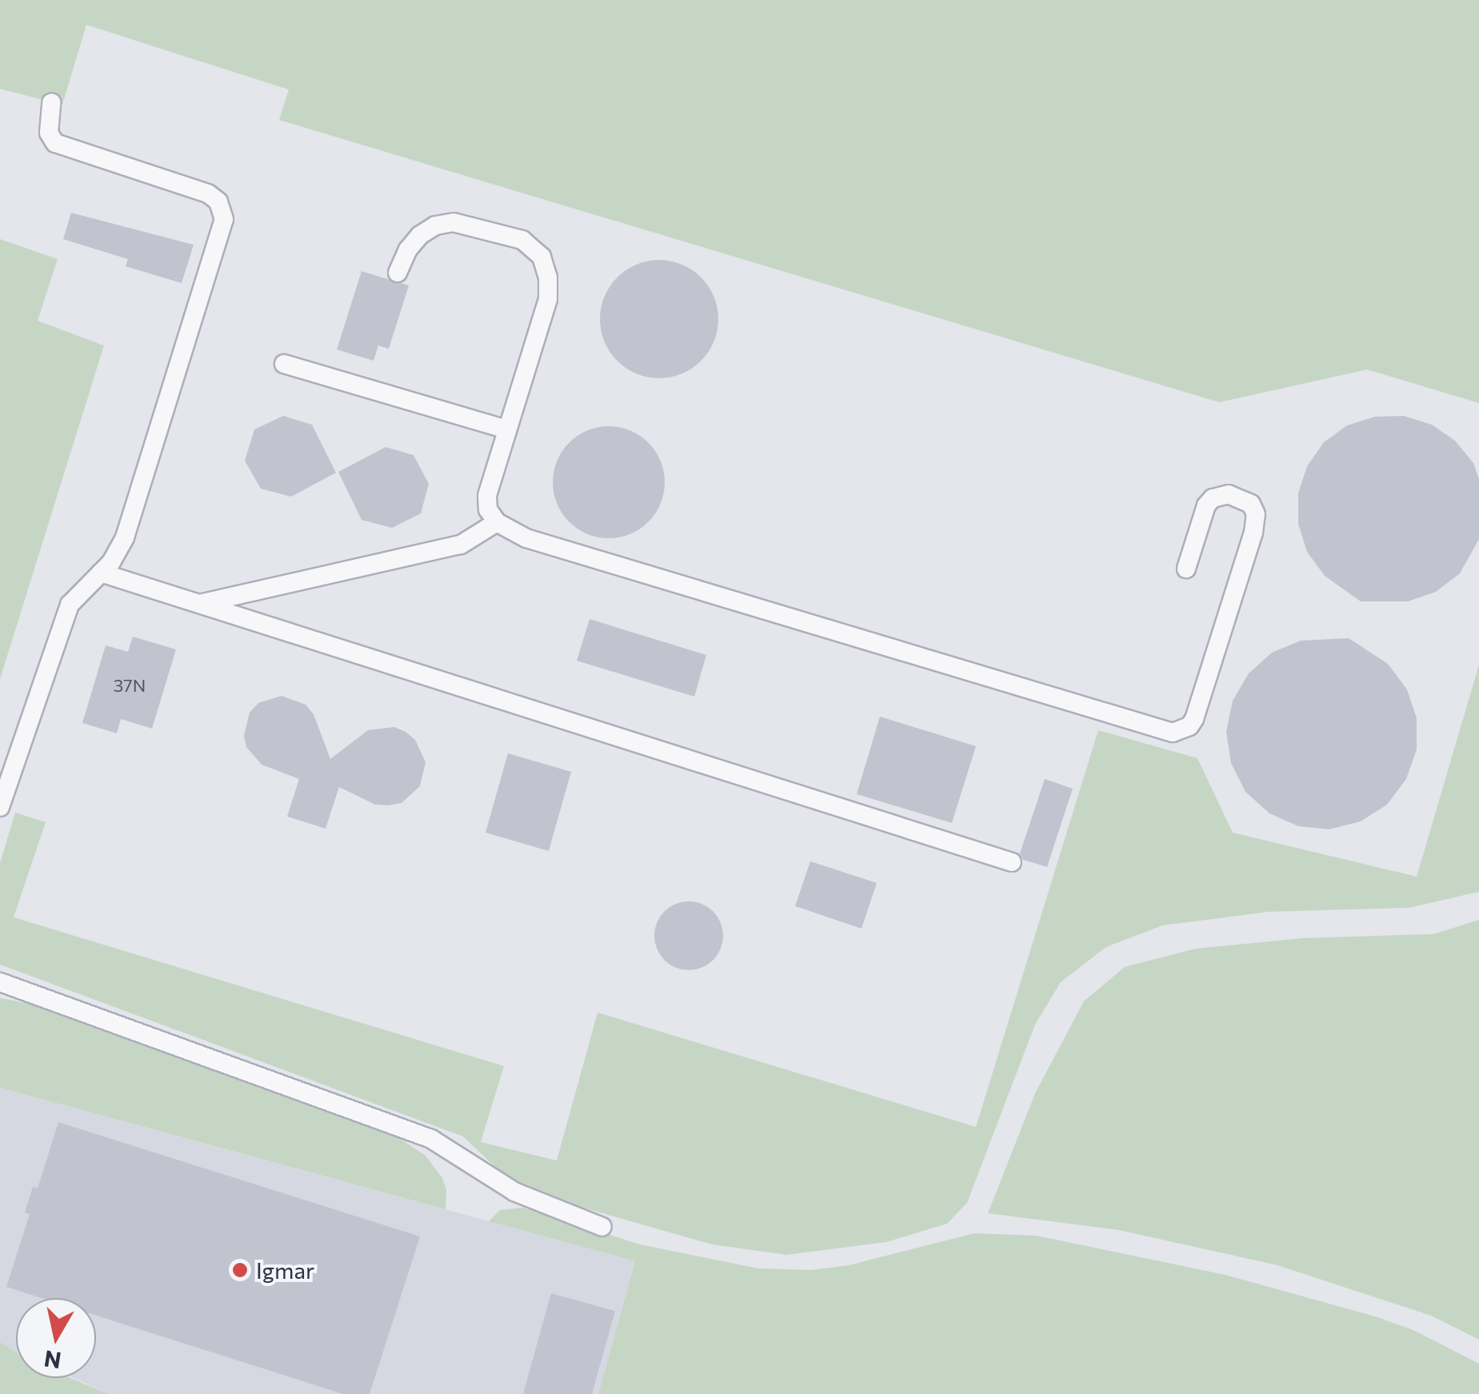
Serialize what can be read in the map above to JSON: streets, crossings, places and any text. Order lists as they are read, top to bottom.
{
  "places": ["Igmar"],
  "house_numbers": ["37N"],
  "north": "bottom"
}
